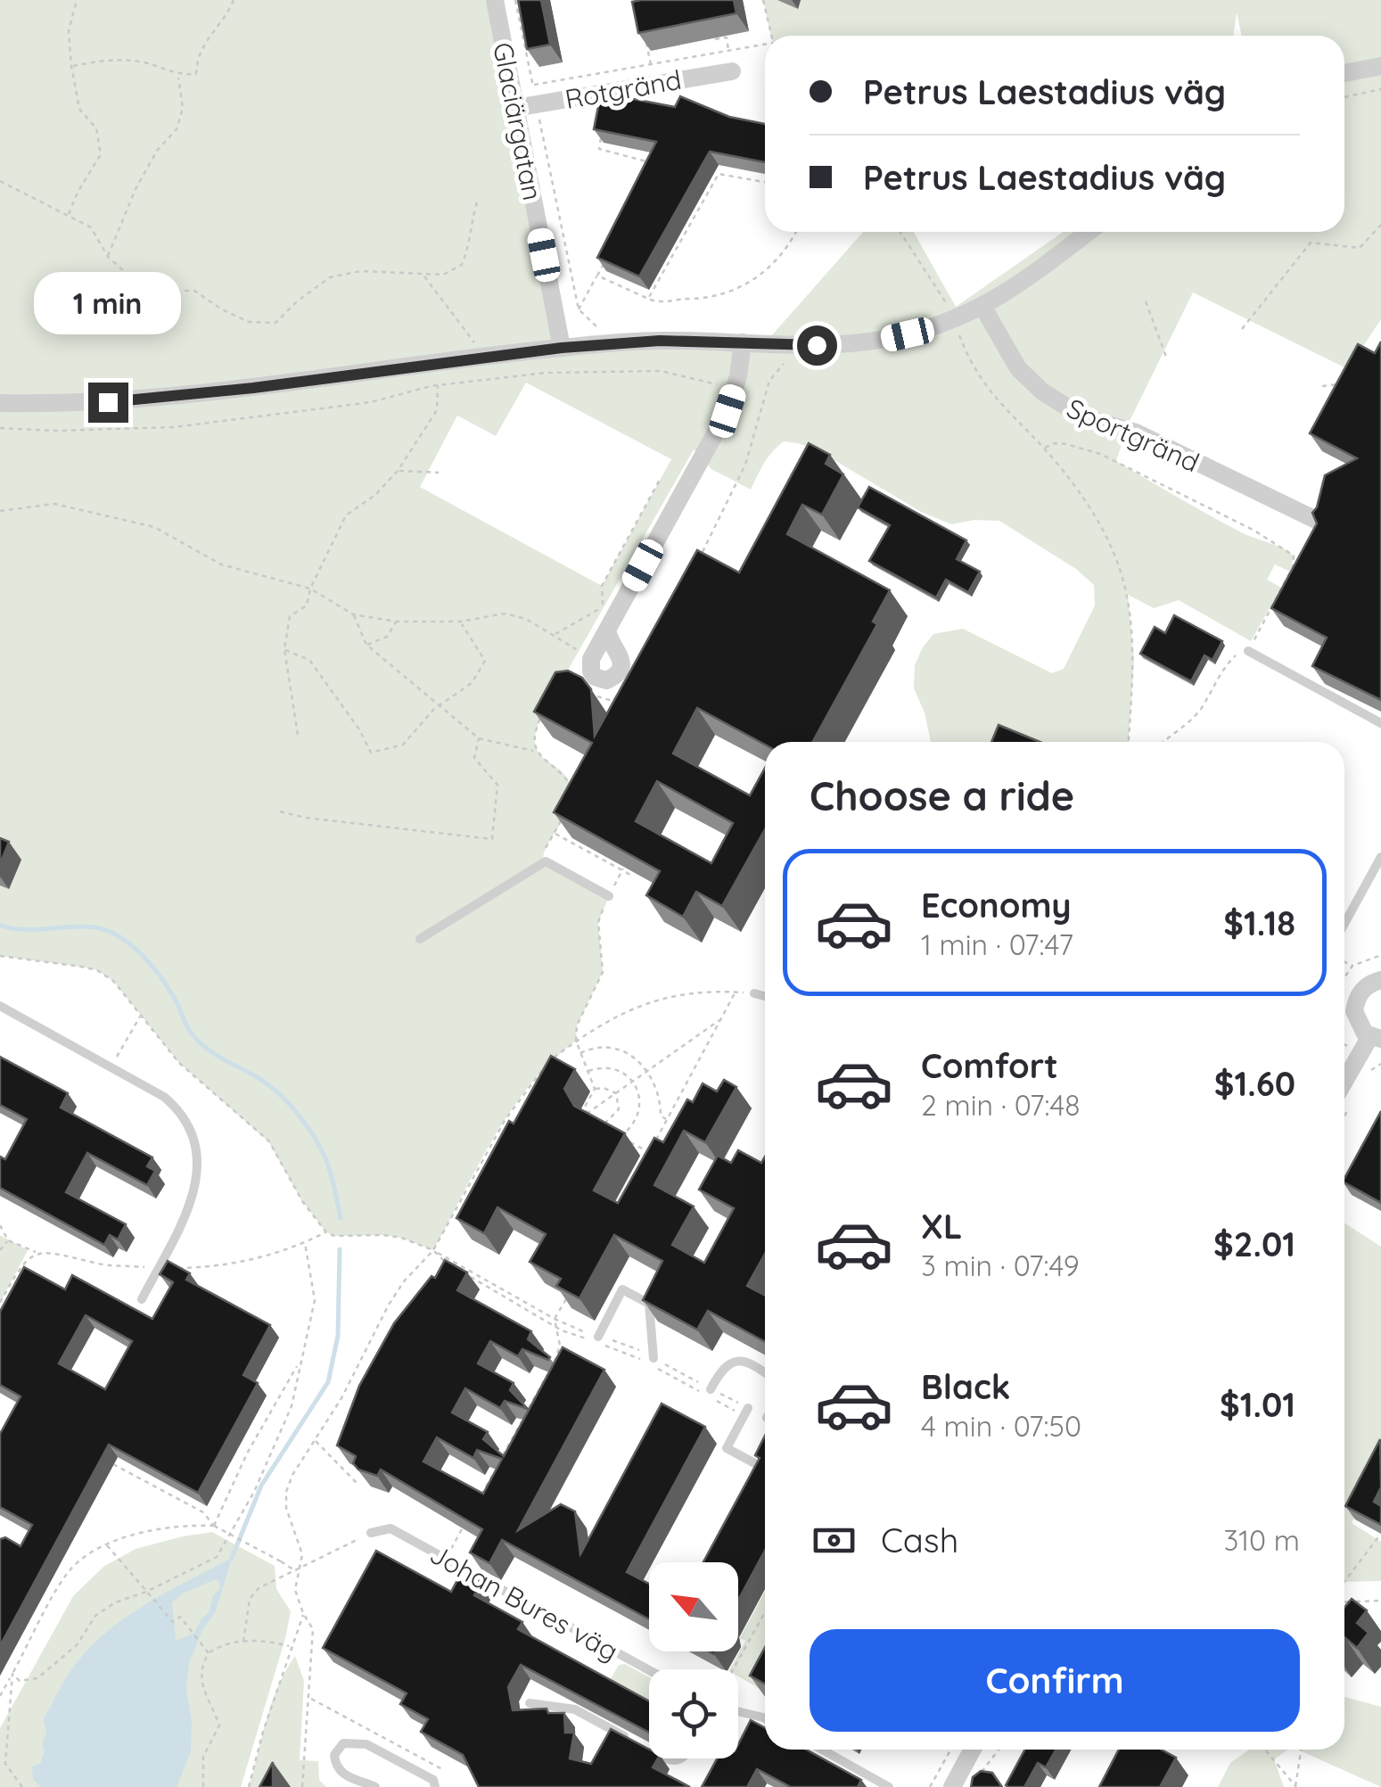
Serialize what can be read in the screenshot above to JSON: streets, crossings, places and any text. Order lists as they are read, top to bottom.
{
  "streets": {
    "street": ["Rotgränd", "Glaciärgatan", "Sportgränd"],
    "lane": ["Johan Bures väg"]
  },
  "crossings": [
    ["Rotgränd", "Glaciärgatan"]
  ],
  "north": "top left",
  "page": {
    "banner": ["Petrus Laestadius väg", "Petrus Laestadius väg"],
    "bubble": "1 min",
    "heading": "Choose a ride",
    "list": [
      {
        "name": "Economy",
        "note": "1 min · 07:47",
        "value": "$1.18"
      },
      {
        "name": "Comfort",
        "note": "2 min · 07:48",
        "value": "$1.60"
      },
      {
        "name": "XL",
        "note": "3 min · 07:49",
        "value": "$2.01"
      },
      {
        "name": "Black",
        "note": "4 min · 07:50",
        "value": "$1.01"
      }
    ],
    "pay": ["Cash", "310 m"],
    "buttons": "Confirm"
  }
}
